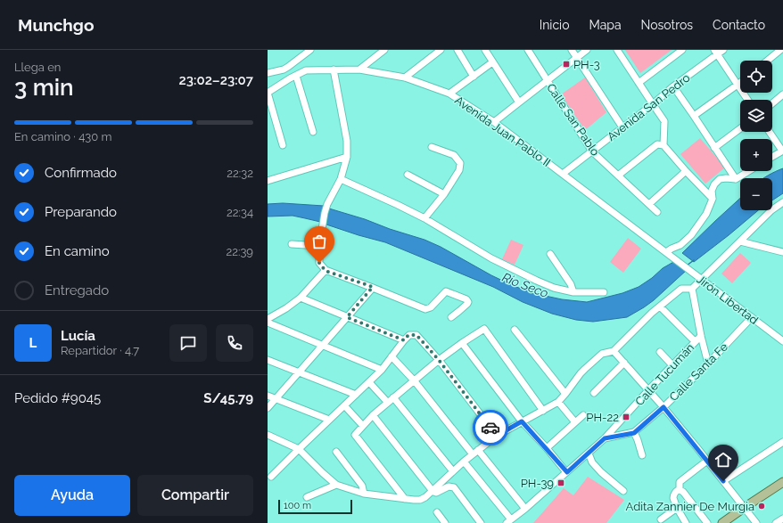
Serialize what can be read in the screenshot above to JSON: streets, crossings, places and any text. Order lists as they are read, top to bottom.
{
  "streets": {
    "street": [
      "Avenida San Pedro",
      "Calle San Pablo",
      "Avenida Juan Pablo II",
      "Jirón Libertad",
      "Calle Santa Fe",
      "Calle Tucumán"
    ]
  },
  "crossings": [
    ["Avenida San Pedro", "Calle San Pablo"],
    ["Avenida San Pedro", "Avenida Juan Pablo II"],
    ["Avenida Juan Pablo II", "Jirón Libertad"],
    ["Jirón Libertad", "Calle Santa Fe"]
  ],
  "water": ["Río Seco"],
  "places": {
    "transit": ["PH-3", "PH-22", "PH-39"],
    "other": ["Adita Zannier De Murgia"]
  },
  "scale_bar": "100 m",
  "page": {
    "header": "Munchgo",
    "nav": [
      "Inicio",
      "Mapa",
      "Nosotros",
      "Contacto"
    ],
    "heading": ["3 min", "Llega en", "23:02–23:07"],
    "panel": [
      "Lucía",
      "Repartidor · 4.7",
      "Pedido #9045",
      "S/45.79"
    ],
    "map_buttons": ["+", "−"],
    "bar": "En camino · 430 m",
    "list": [
      ["Confirmado", "22:32"],
      ["Preparando", "22:34"],
      ["En camino", "22:39"],
      "Entregado"
    ],
    "round": "L",
    "buttons": ["Ayuda", "Compartir"],
    "scale": "100 m"
  }
}
